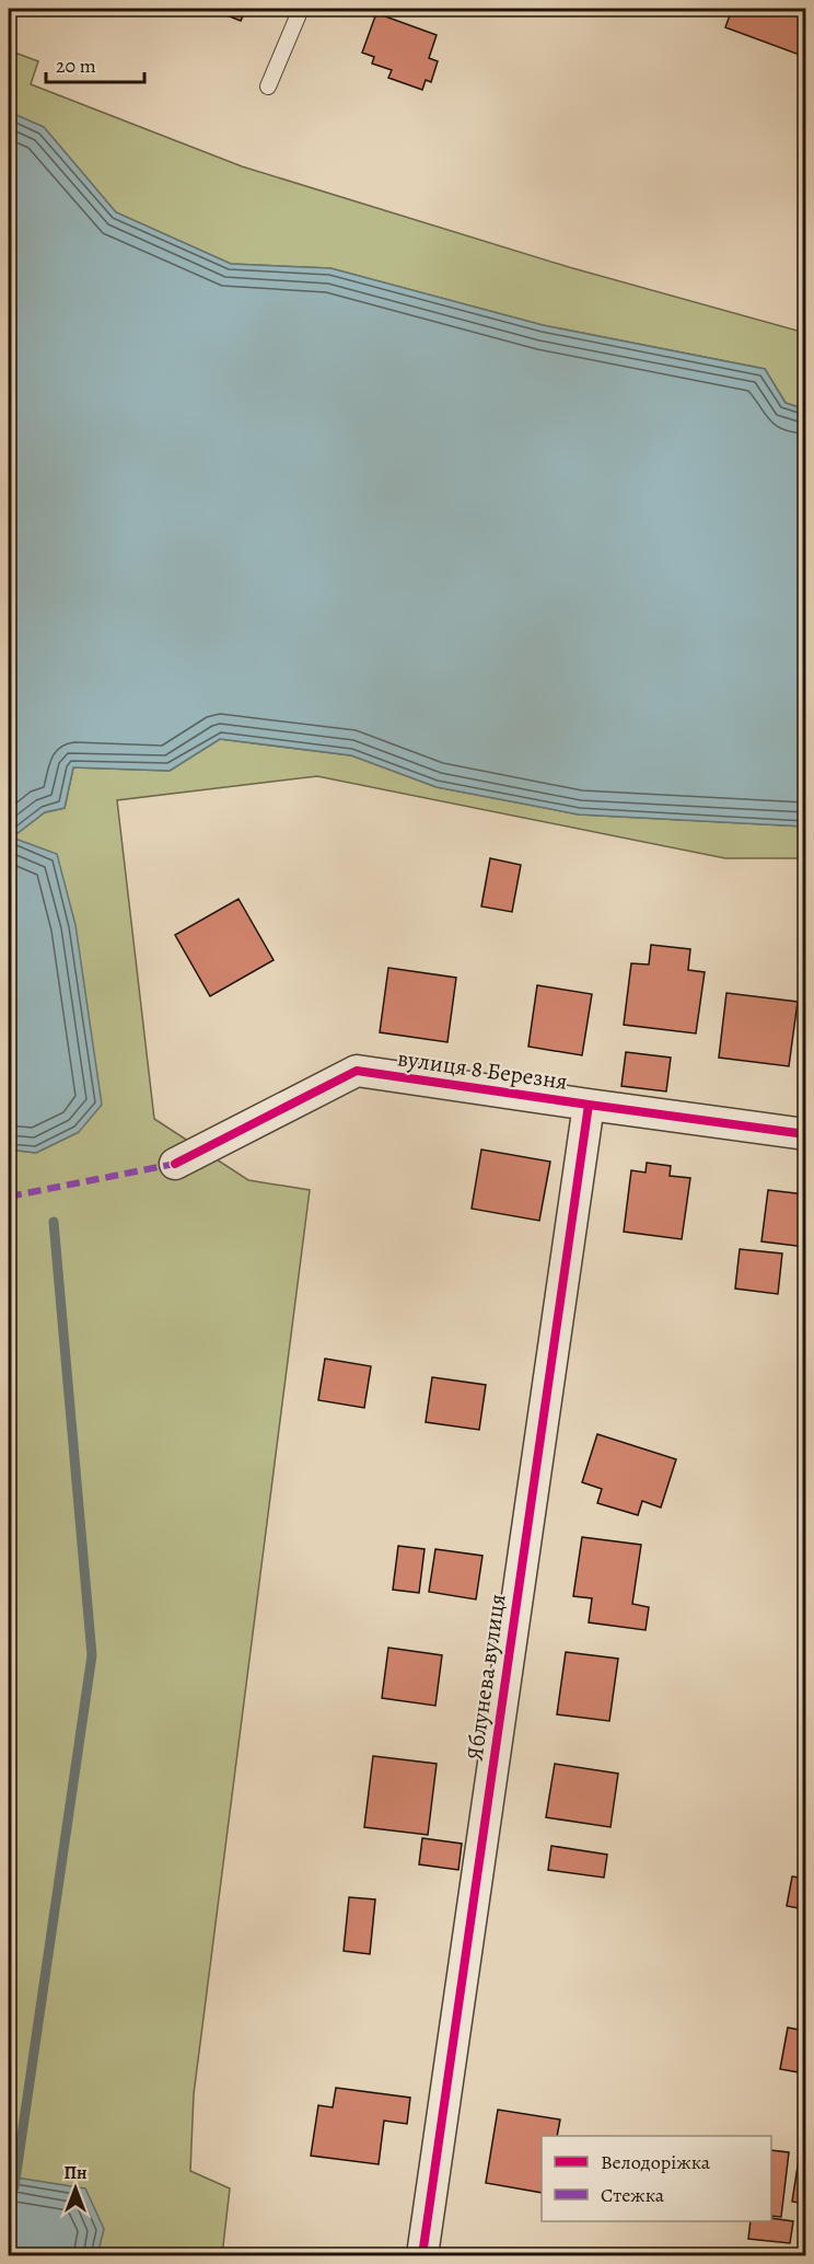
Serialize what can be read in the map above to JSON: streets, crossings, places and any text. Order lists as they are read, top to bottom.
{
  "streets": {
    "street": ["вулиця 8 Березня", "Яблунева вулиця"]
  },
  "crossings": [
    ["вулиця 8 Березня", "Яблунева вулиця"]
  ],
  "legend": ["Велодоріжка", "Стежка"],
  "scale_bar": "20 m",
  "north": "top"
}
